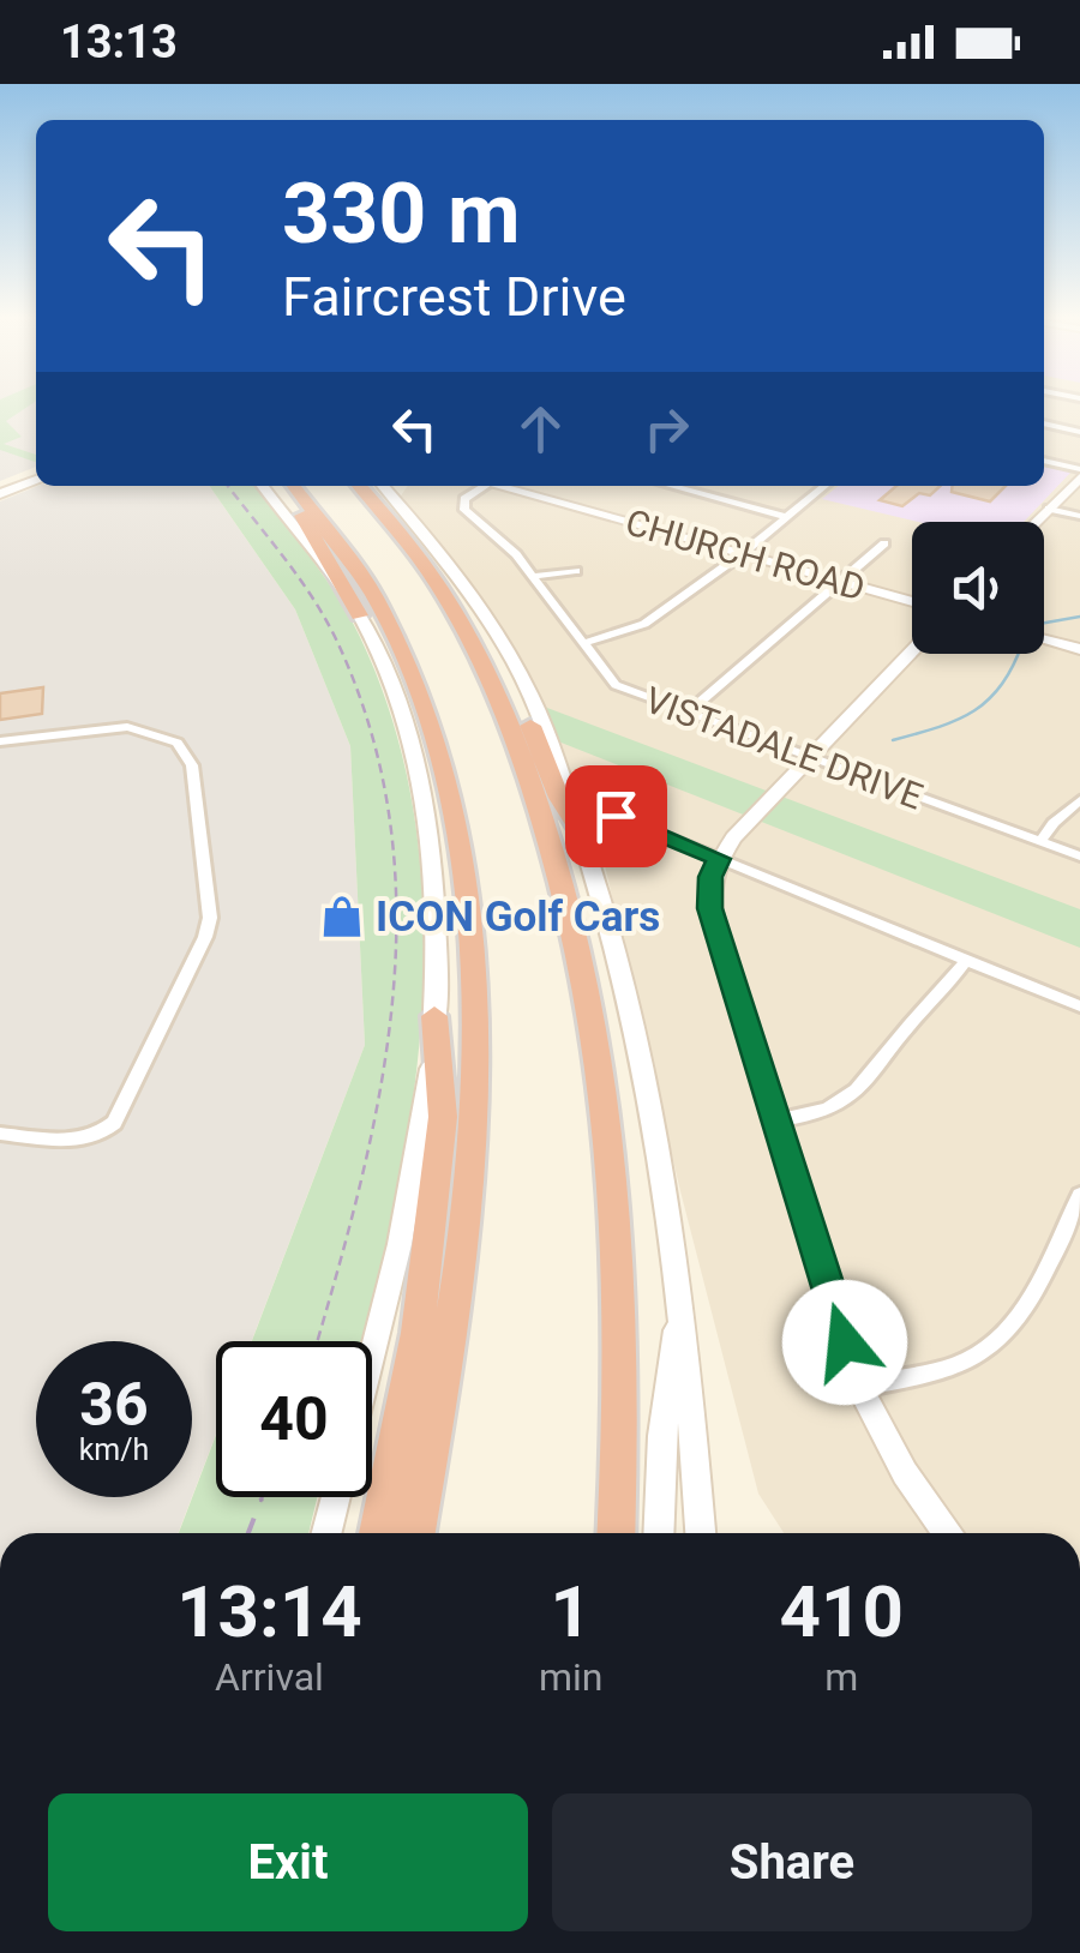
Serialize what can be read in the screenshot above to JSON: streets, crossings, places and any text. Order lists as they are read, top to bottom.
{
  "streets": {
    "main road": ["CHURCH ROAD"],
    "street": ["VISTADALE DRIVE"]
  },
  "places": {
    "shop": ["ICON Golf Cars"]
  },
  "page": {
    "status": "13:13",
    "turn": ["330 m", "Faircrest Drive"],
    "speed": "36 km/h",
    "limit": "40",
    "eta": [
      "13:14",
      "Arrival",
      "1",
      "min",
      "410",
      "m"
    ],
    "buttons": ["Exit", "Share"]
  }
}
